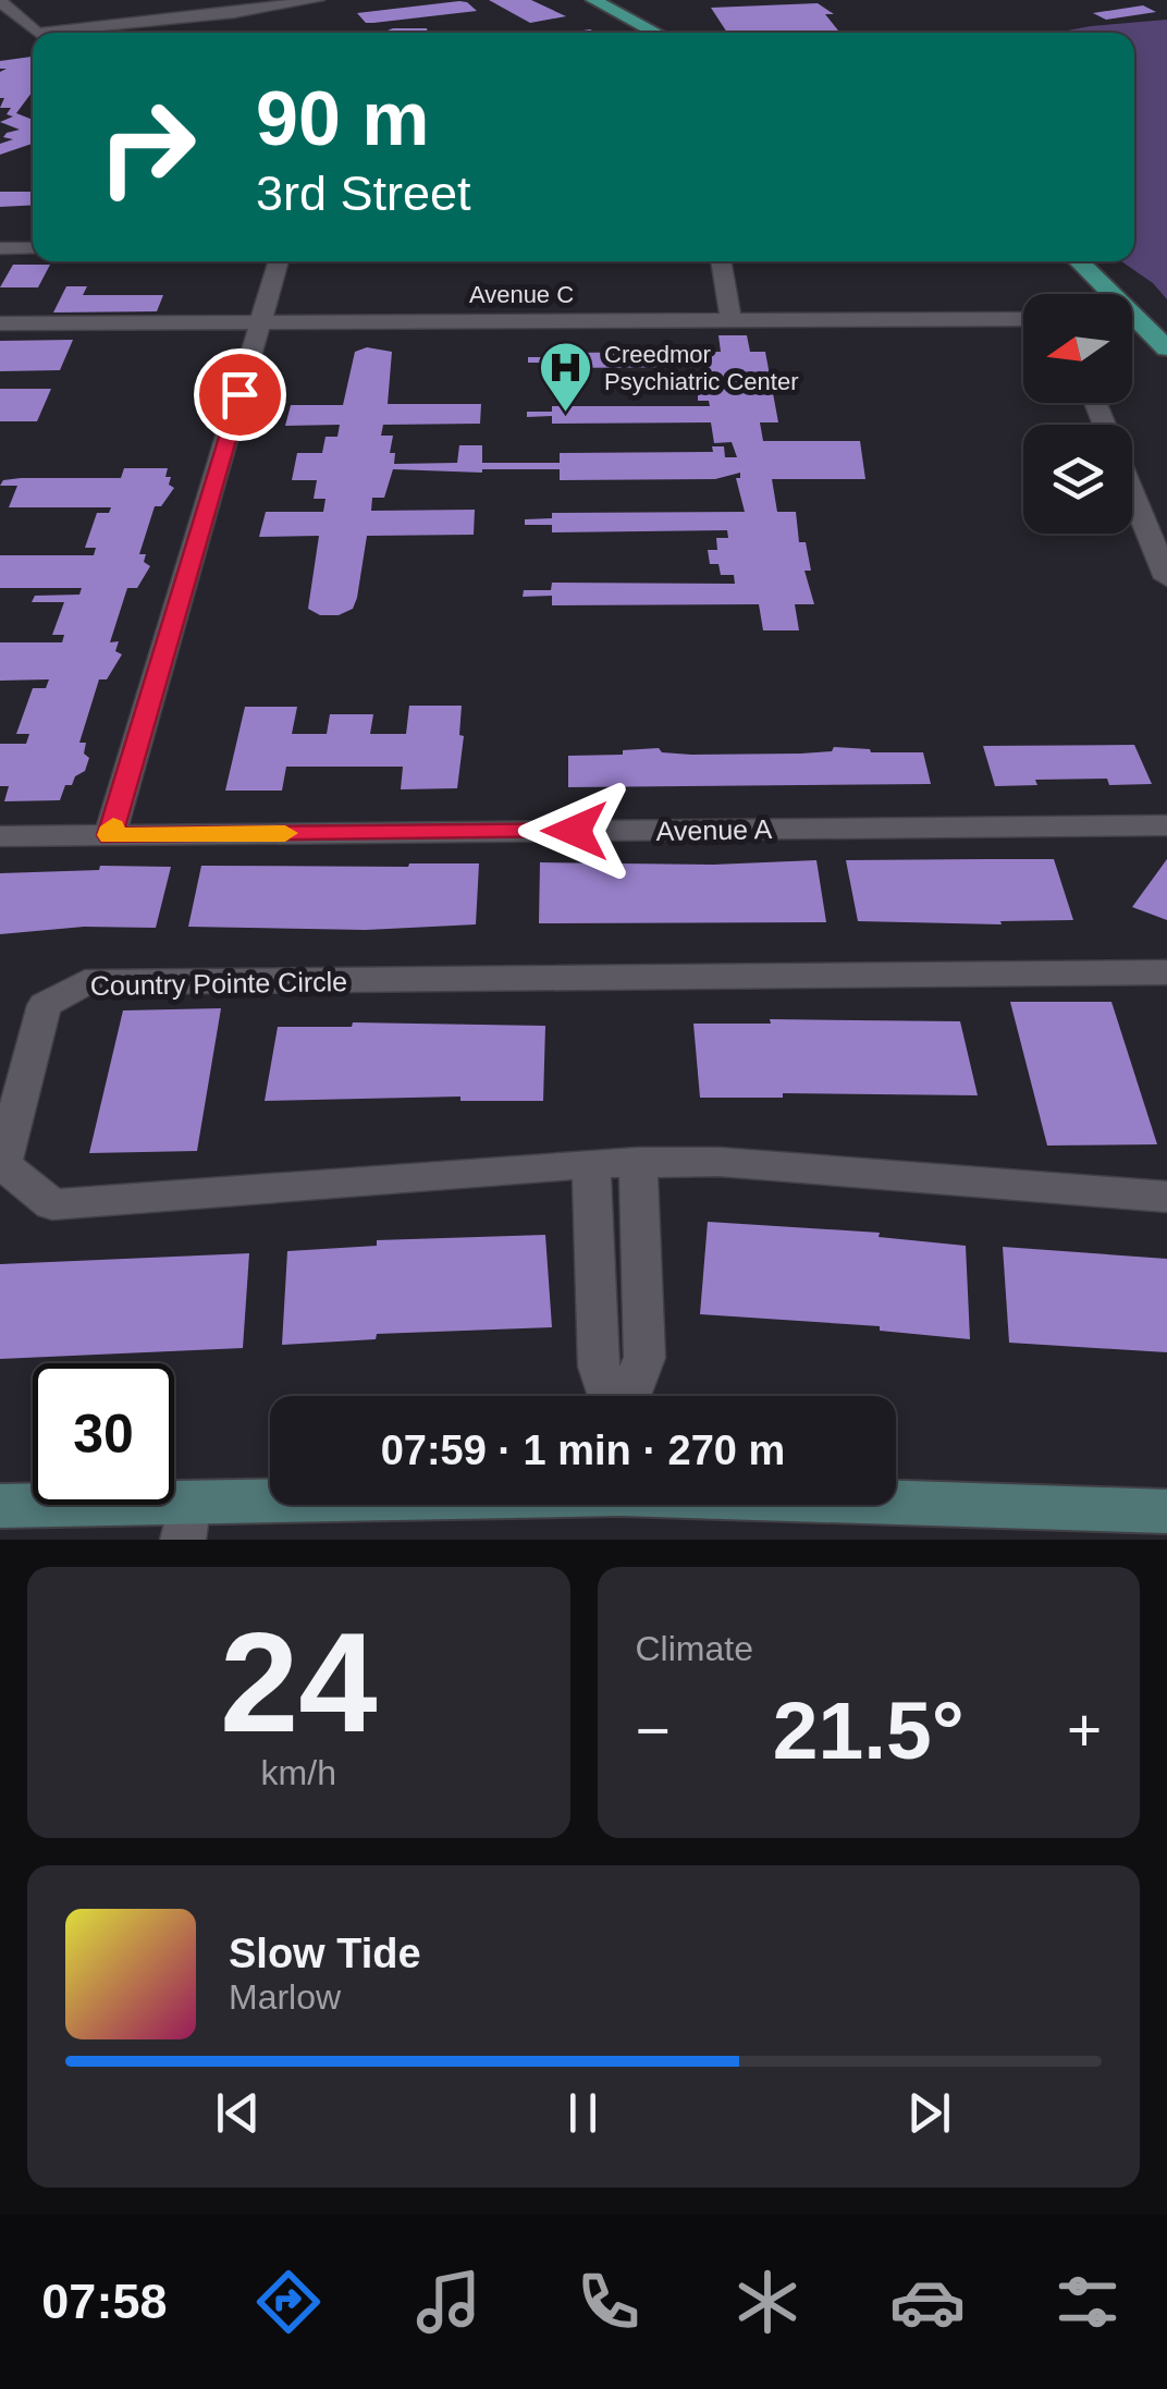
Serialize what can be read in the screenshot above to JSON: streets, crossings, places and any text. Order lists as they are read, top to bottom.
{
  "streets": {
    "street": ["Avenue C", "Avenue A", "Country Pointe Circle"]
  },
  "places": {
    "hospital": ["Creedmor Psychiatric Center"]
  },
  "north": "left",
  "page": {
    "turn": ["90 m", "3rd Street"],
    "limit": "30",
    "trip": "07:59 · 1 min · 270 m",
    "tile": [
      ["24", "km/h"],
      "Climate"
    ],
    "heat": ["−", "21.5°", "+"],
    "song": ["Slow Tide", "Marlow"],
    "tabs": "07:58"
  }
}
